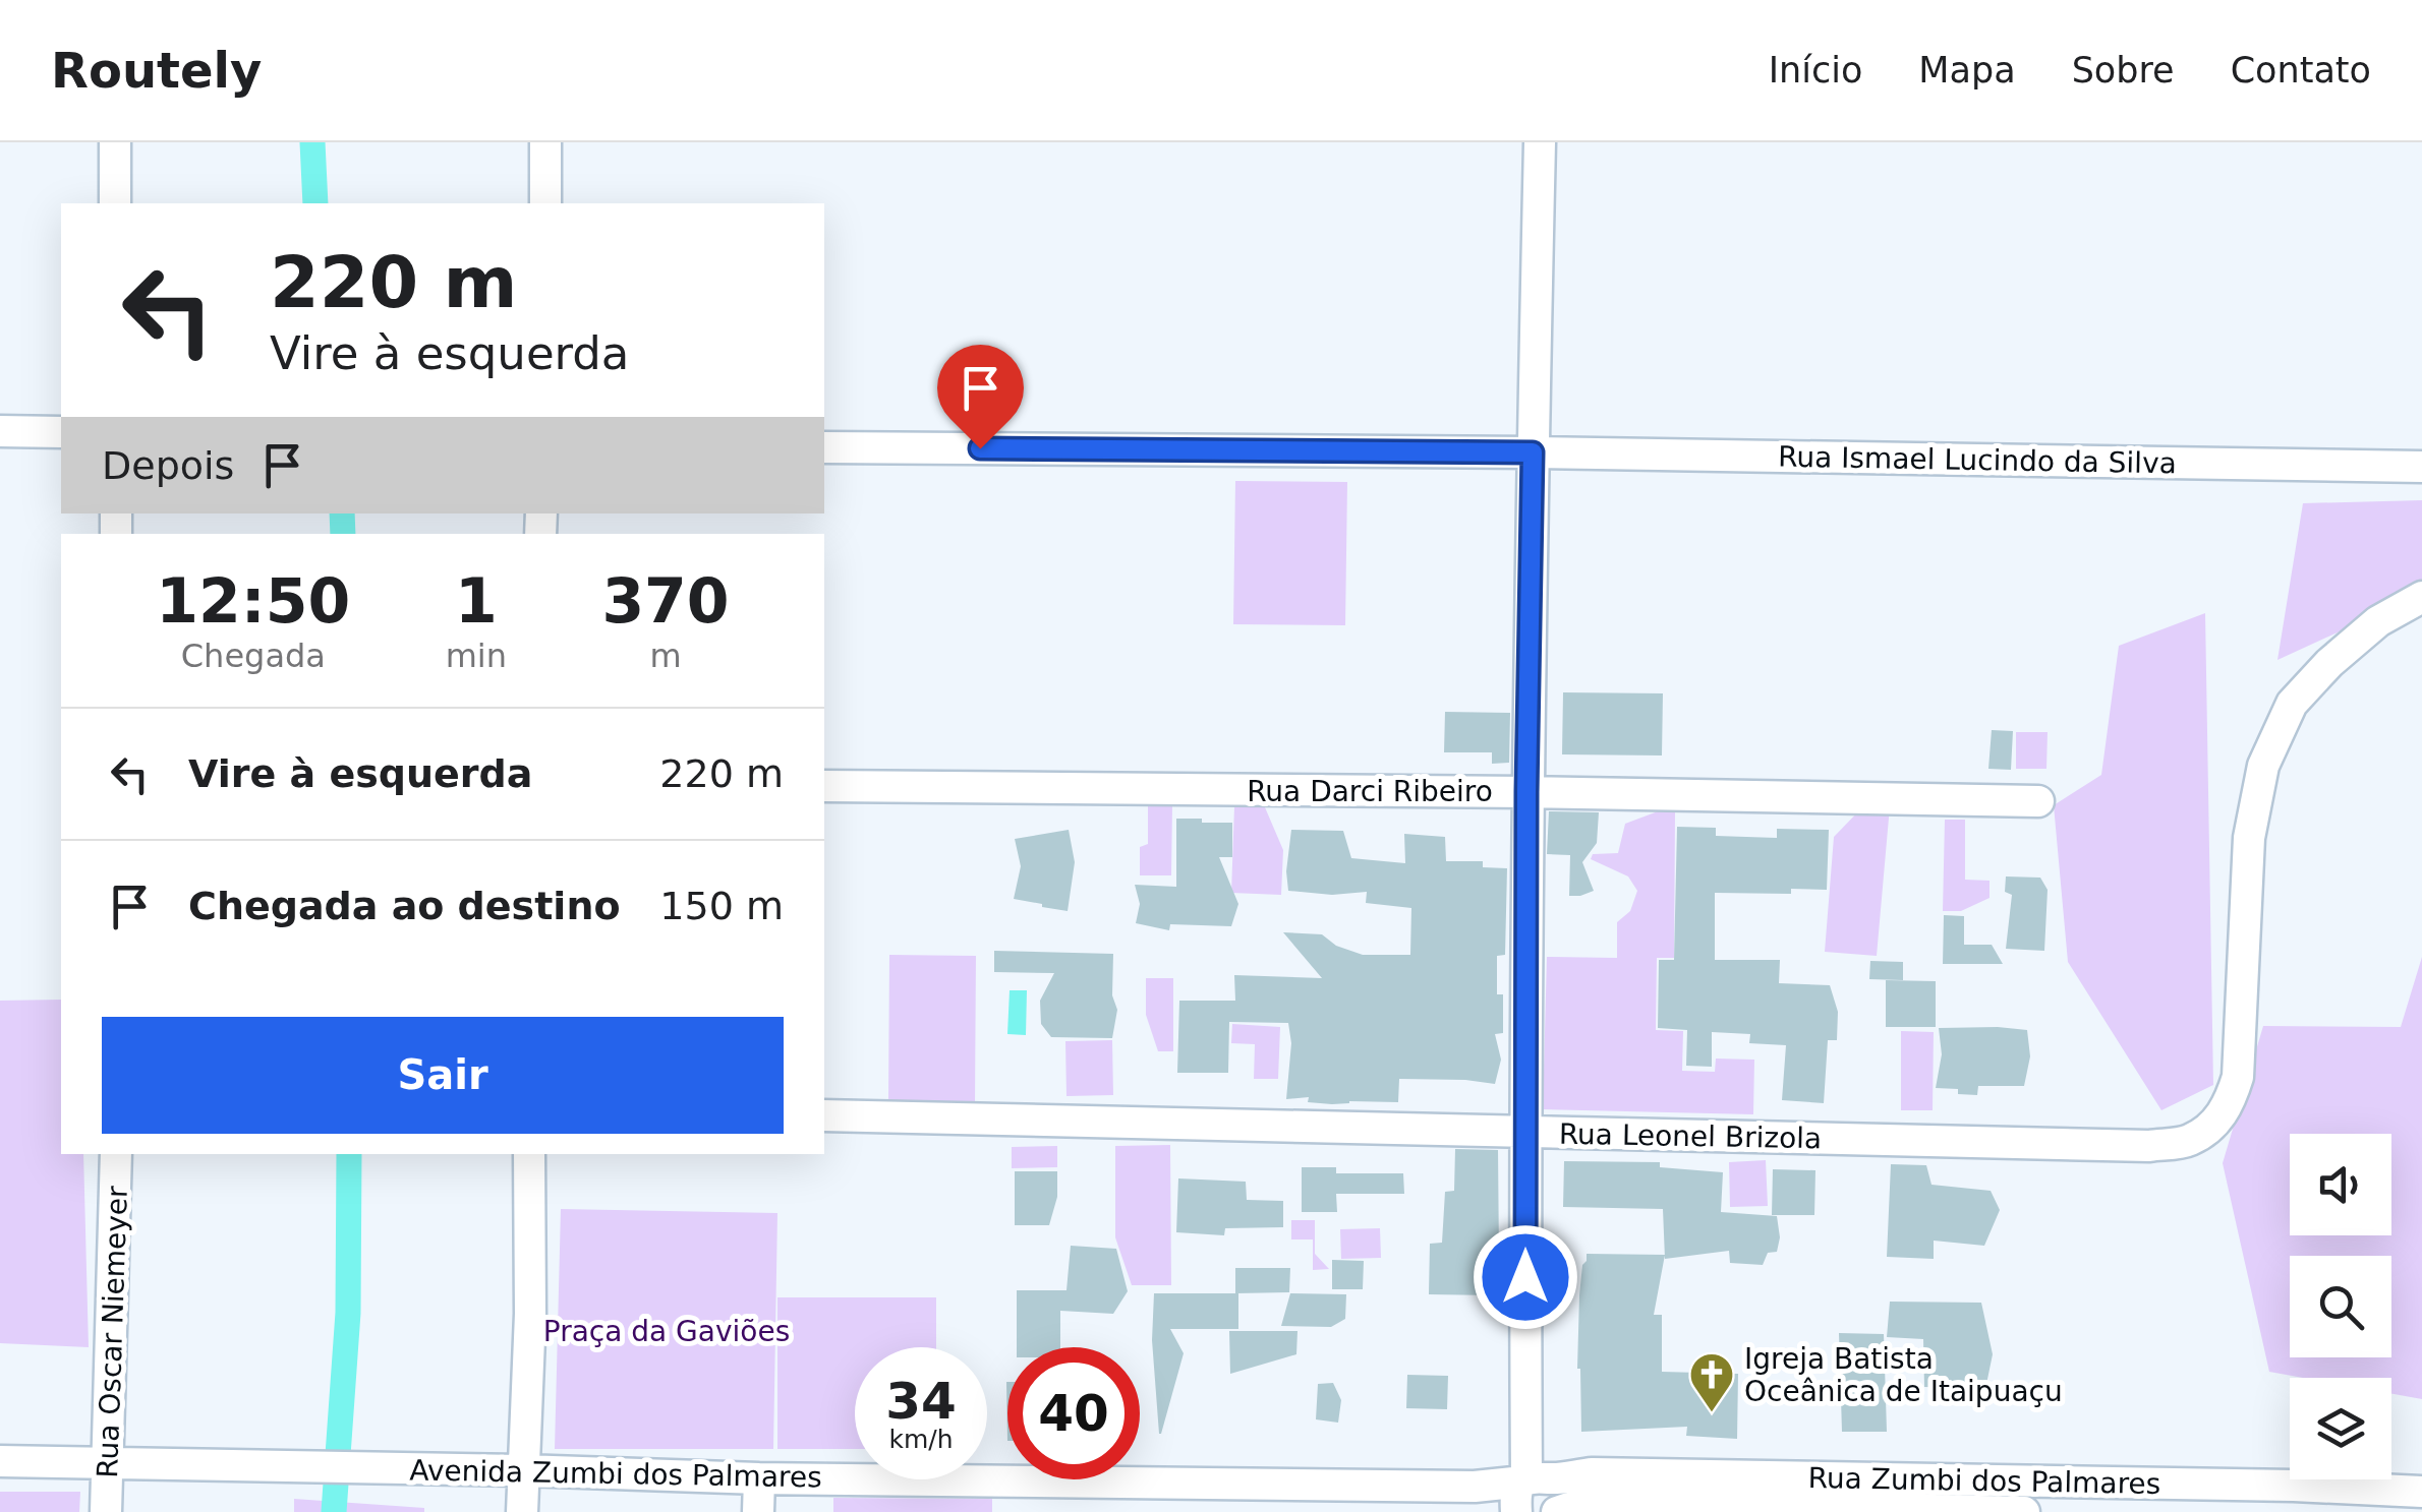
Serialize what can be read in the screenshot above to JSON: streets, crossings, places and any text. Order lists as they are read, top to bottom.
{
  "streets": {
    "street": [
      "Rua Ismael Lucindo da Silva",
      "Rua Darci Ribeiro",
      "Rua Leonel Brizola",
      "Rua Oscar Niemeyer",
      "Avenida Zumbi dos Palmares",
      "Rua Zumbi dos Palmares"
    ]
  },
  "crossings": [
    ["Rua Oscar Niemeyer", "Avenida Zumbi dos Palmares"],
    ["Avenida Zumbi dos Palmares", "Rua Zumbi dos Palmares"]
  ],
  "parks": ["Praça da Gaviões"],
  "places": {
    "church": ["Igreja Batista Oceânica de Itaipuaçu"]
  },
  "page": {
    "header": "Routely",
    "nav": [
      "Início",
      "Mapa",
      "Sobre",
      "Contato"
    ],
    "turn": ["220 m", "Vire à esquerda"],
    "then": "Depois",
    "eta": [
      "12:50",
      "Chegada",
      "1",
      "min",
      "370",
      "m"
    ],
    "list": [
      {
        "name": "Vire à esquerda",
        "value": "220 m"
      },
      {
        "name": "Chegada ao destino",
        "value": "150 m"
      }
    ],
    "buttons": "Sair",
    "speed": "34 km/h",
    "limit": "40"
  }
}
